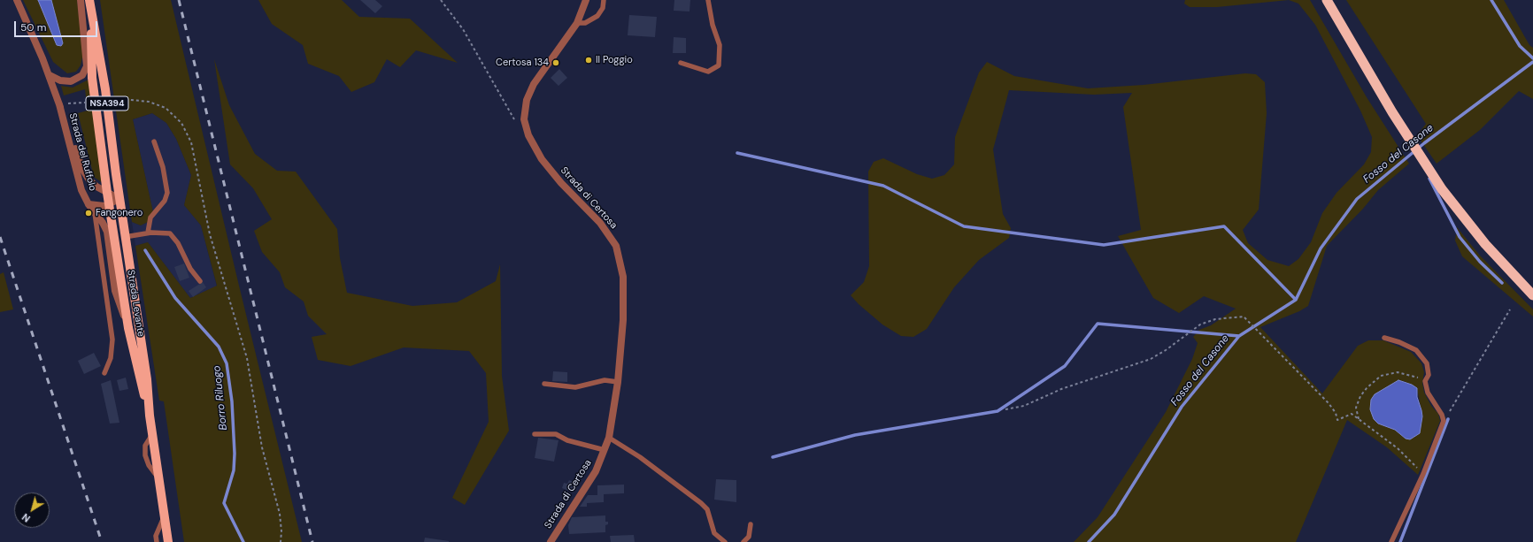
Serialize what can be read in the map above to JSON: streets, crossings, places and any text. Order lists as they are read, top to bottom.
{
  "streets": {
    "main road": ["NSA394", "Strada Levante"],
    "street": ["Strada del Ruffolo", "Strada di Certosa"]
  },
  "crossings": [
    ["NSA394", "Strada del Ruffolo"],
    ["NSA394", "Strada Levante"],
    ["Strada del Ruffolo", "Strada Levante"]
  ],
  "water": ["Fosso del Casone", "Borro Riluogo"],
  "places": ["Il Poggio", "Certosa 134", "Fangonero"],
  "scale_bar": "50 m",
  "north": "bottom left"
}
